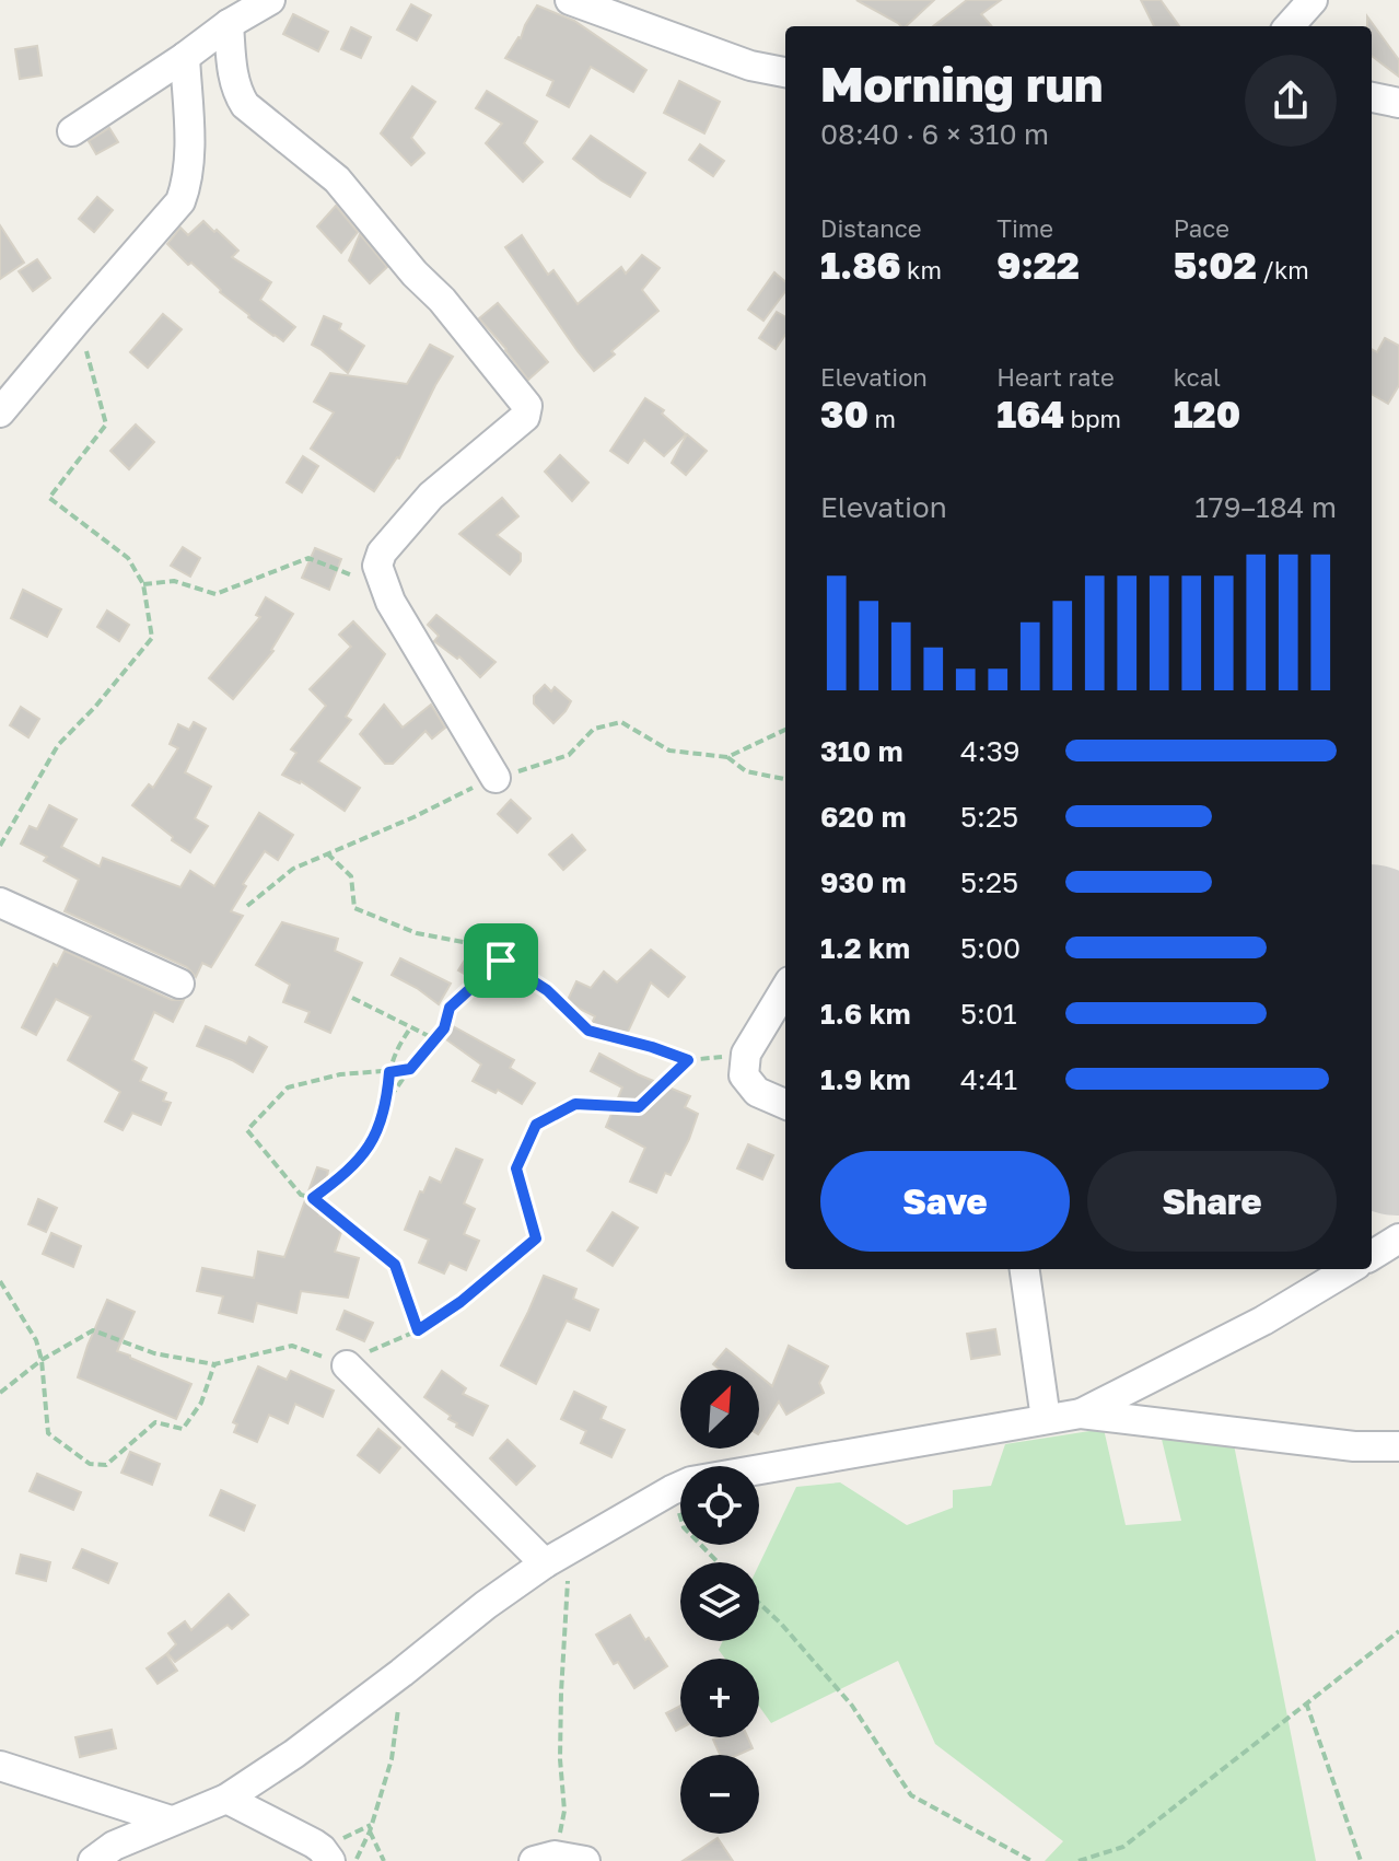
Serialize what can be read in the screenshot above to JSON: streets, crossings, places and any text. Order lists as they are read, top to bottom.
{
  "north": "top right",
  "page": {
    "heading": ["Morning run", "08:40 · 6 × 310 m"],
    "stats": [
      ["Distance", "1.86 km"],
      ["Time", "9:22"],
      ["Pace", "5:02 /km"],
      ["Elevation", "30 m"],
      ["Heart rate", "164 bpm"],
      ["kcal", "120"]
    ],
    "chart": ["Elevation", "179–184 m"],
    "list": [
      {
        "name": "310 m",
        "note": "4:39"
      },
      {
        "name": "620 m",
        "note": "5:25"
      },
      {
        "name": "930 m",
        "note": "5:25"
      },
      {
        "name": "1.2 km",
        "note": "5:00"
      },
      {
        "name": "1.6 km",
        "note": "5:01"
      },
      {
        "name": "1.9 km",
        "note": "4:41"
      }
    ],
    "buttons": ["Save", "Share"],
    "map_buttons": ["+", "−"]
  }
}
